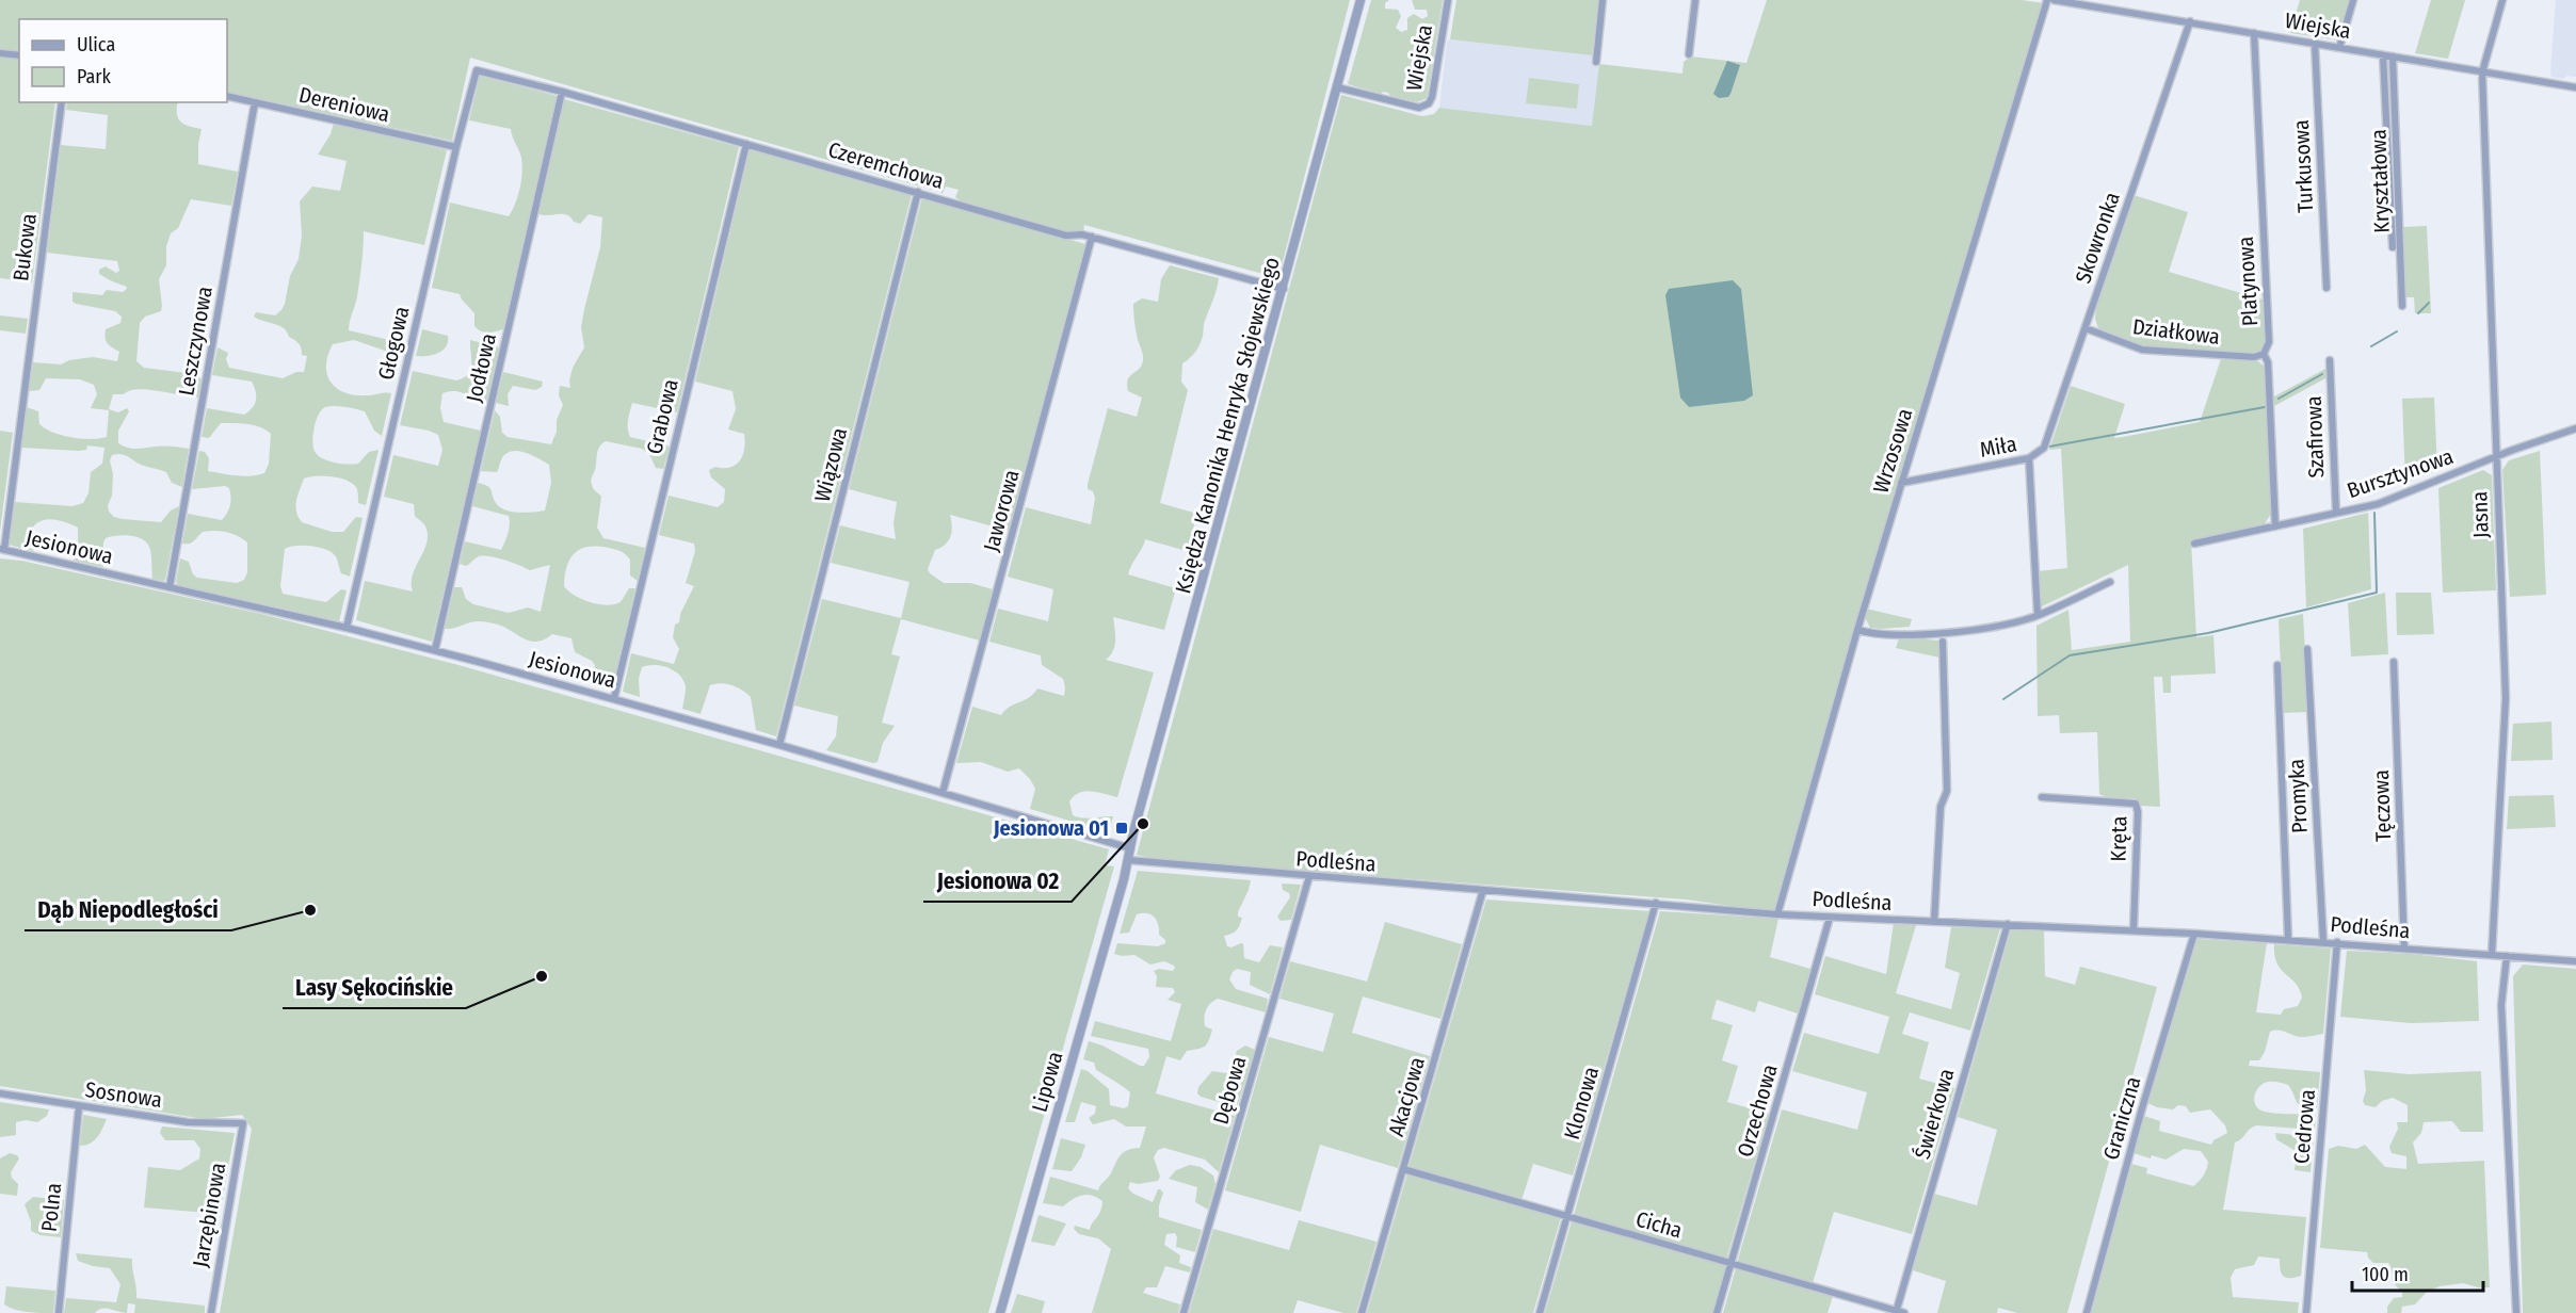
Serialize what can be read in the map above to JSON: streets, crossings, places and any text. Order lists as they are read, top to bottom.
{
  "streets": {
    "street": [
      "Wiejska",
      "Dereniowa",
      "Czeremchowa",
      "Turkusowa",
      "Kryształowa",
      "Skowronka",
      "Bukowa",
      "Platynowa",
      "Działkowa",
      "Leszczynowa",
      "Głogowa",
      "Jodłowa",
      "Grabowa",
      "Księdza Kanonika Henryka Słojewskiego",
      "Szafirowa",
      "Miła",
      "Wrzosowa",
      "Wiązowa",
      "Bursztynowa",
      "Jaworowa",
      "Jasna",
      "Jesionowa",
      "Promyka",
      "Tęczowa",
      "Kręta",
      "Podleśna",
      "Lipowa",
      "Dębowa",
      "Sosnowa",
      "Akacjowa",
      "Klonowa",
      "Orzechowa",
      "Świerkowa",
      "Graniczna",
      "Cedrowa",
      "Polna",
      "Jarzębinowa",
      "Cicha"
    ]
  },
  "crossings": [
    ["Wiejska", "Turkusowa"],
    ["Wiejska", "Kryształowa"],
    ["Wiejska", "Skowronka"],
    ["Wiejska", "Platynowa"],
    ["Wiejska", "Księdza Kanonika Henryka Słojewskiego"],
    ["Wiejska", "Jasna"],
    ["Dereniowa", "Leszczynowa"],
    ["Dereniowa", "Głogowa"],
    ["Czeremchowa", "Głogowa"],
    ["Czeremchowa", "Jodłowa"],
    ["Czeremchowa", "Grabowa"],
    ["Czeremchowa", "Księdza Kanonika Henryka Słojewskiego"],
    ["Czeremchowa", "Wiązowa"],
    ["Czeremchowa", "Jaworowa"],
    ["Skowronka", "Działkowa"],
    ["Skowronka", "Miła"],
    ["Bukowa", "Jesionowa"],
    ["Platynowa", "Działkowa"],
    ["Platynowa", "Bursztynowa"],
    ["Leszczynowa", "Jesionowa"],
    ["Głogowa", "Jesionowa"],
    ["Jodłowa", "Jesionowa"],
    ["Grabowa", "Jesionowa"],
    ["Księdza Kanonika Henryka Słojewskiego", "Jesionowa"],
    ["Księdza Kanonika Henryka Słojewskiego", "Podleśna"],
    ["Księdza Kanonika Henryka Słojewskiego", "Lipowa"],
    ["Szafirowa", "Bursztynowa"],
    ["Miła", "Wrzosowa"],
    ["Wrzosowa", "Podleśna"],
    ["Wiązowa", "Jesionowa"],
    ["Bursztynowa", "Jasna"],
    ["Jaworowa", "Jesionowa"],
    ["Jasna", "Podleśna"],
    ["Promyka", "Podleśna"],
    ["Tęczowa", "Podleśna"],
    ["Kręta", "Podleśna"],
    ["Podleśna", "Lipowa"],
    ["Podleśna", "Dębowa"],
    ["Podleśna", "Akacjowa"],
    ["Podleśna", "Klonowa"],
    ["Podleśna", "Orzechowa"],
    ["Podleśna", "Świerkowa"],
    ["Podleśna", "Graniczna"],
    ["Podleśna", "Cedrowa"],
    ["Sosnowa", "Polna"],
    ["Sosnowa", "Jarzębinowa"],
    ["Akacjowa", "Cicha"],
    ["Klonowa", "Cicha"],
    ["Orzechowa", "Cicha"],
    ["Świerkowa", "Cicha"]
  ],
  "places": {
    "other": ["Jesionowa 02", "Dąb Niepodległości", "Lasy Sękocińskie"],
    "transit": ["Jesionowa 01"]
  },
  "legend": ["Ulica", "Park"],
  "scale_bar": "100 m"
}
